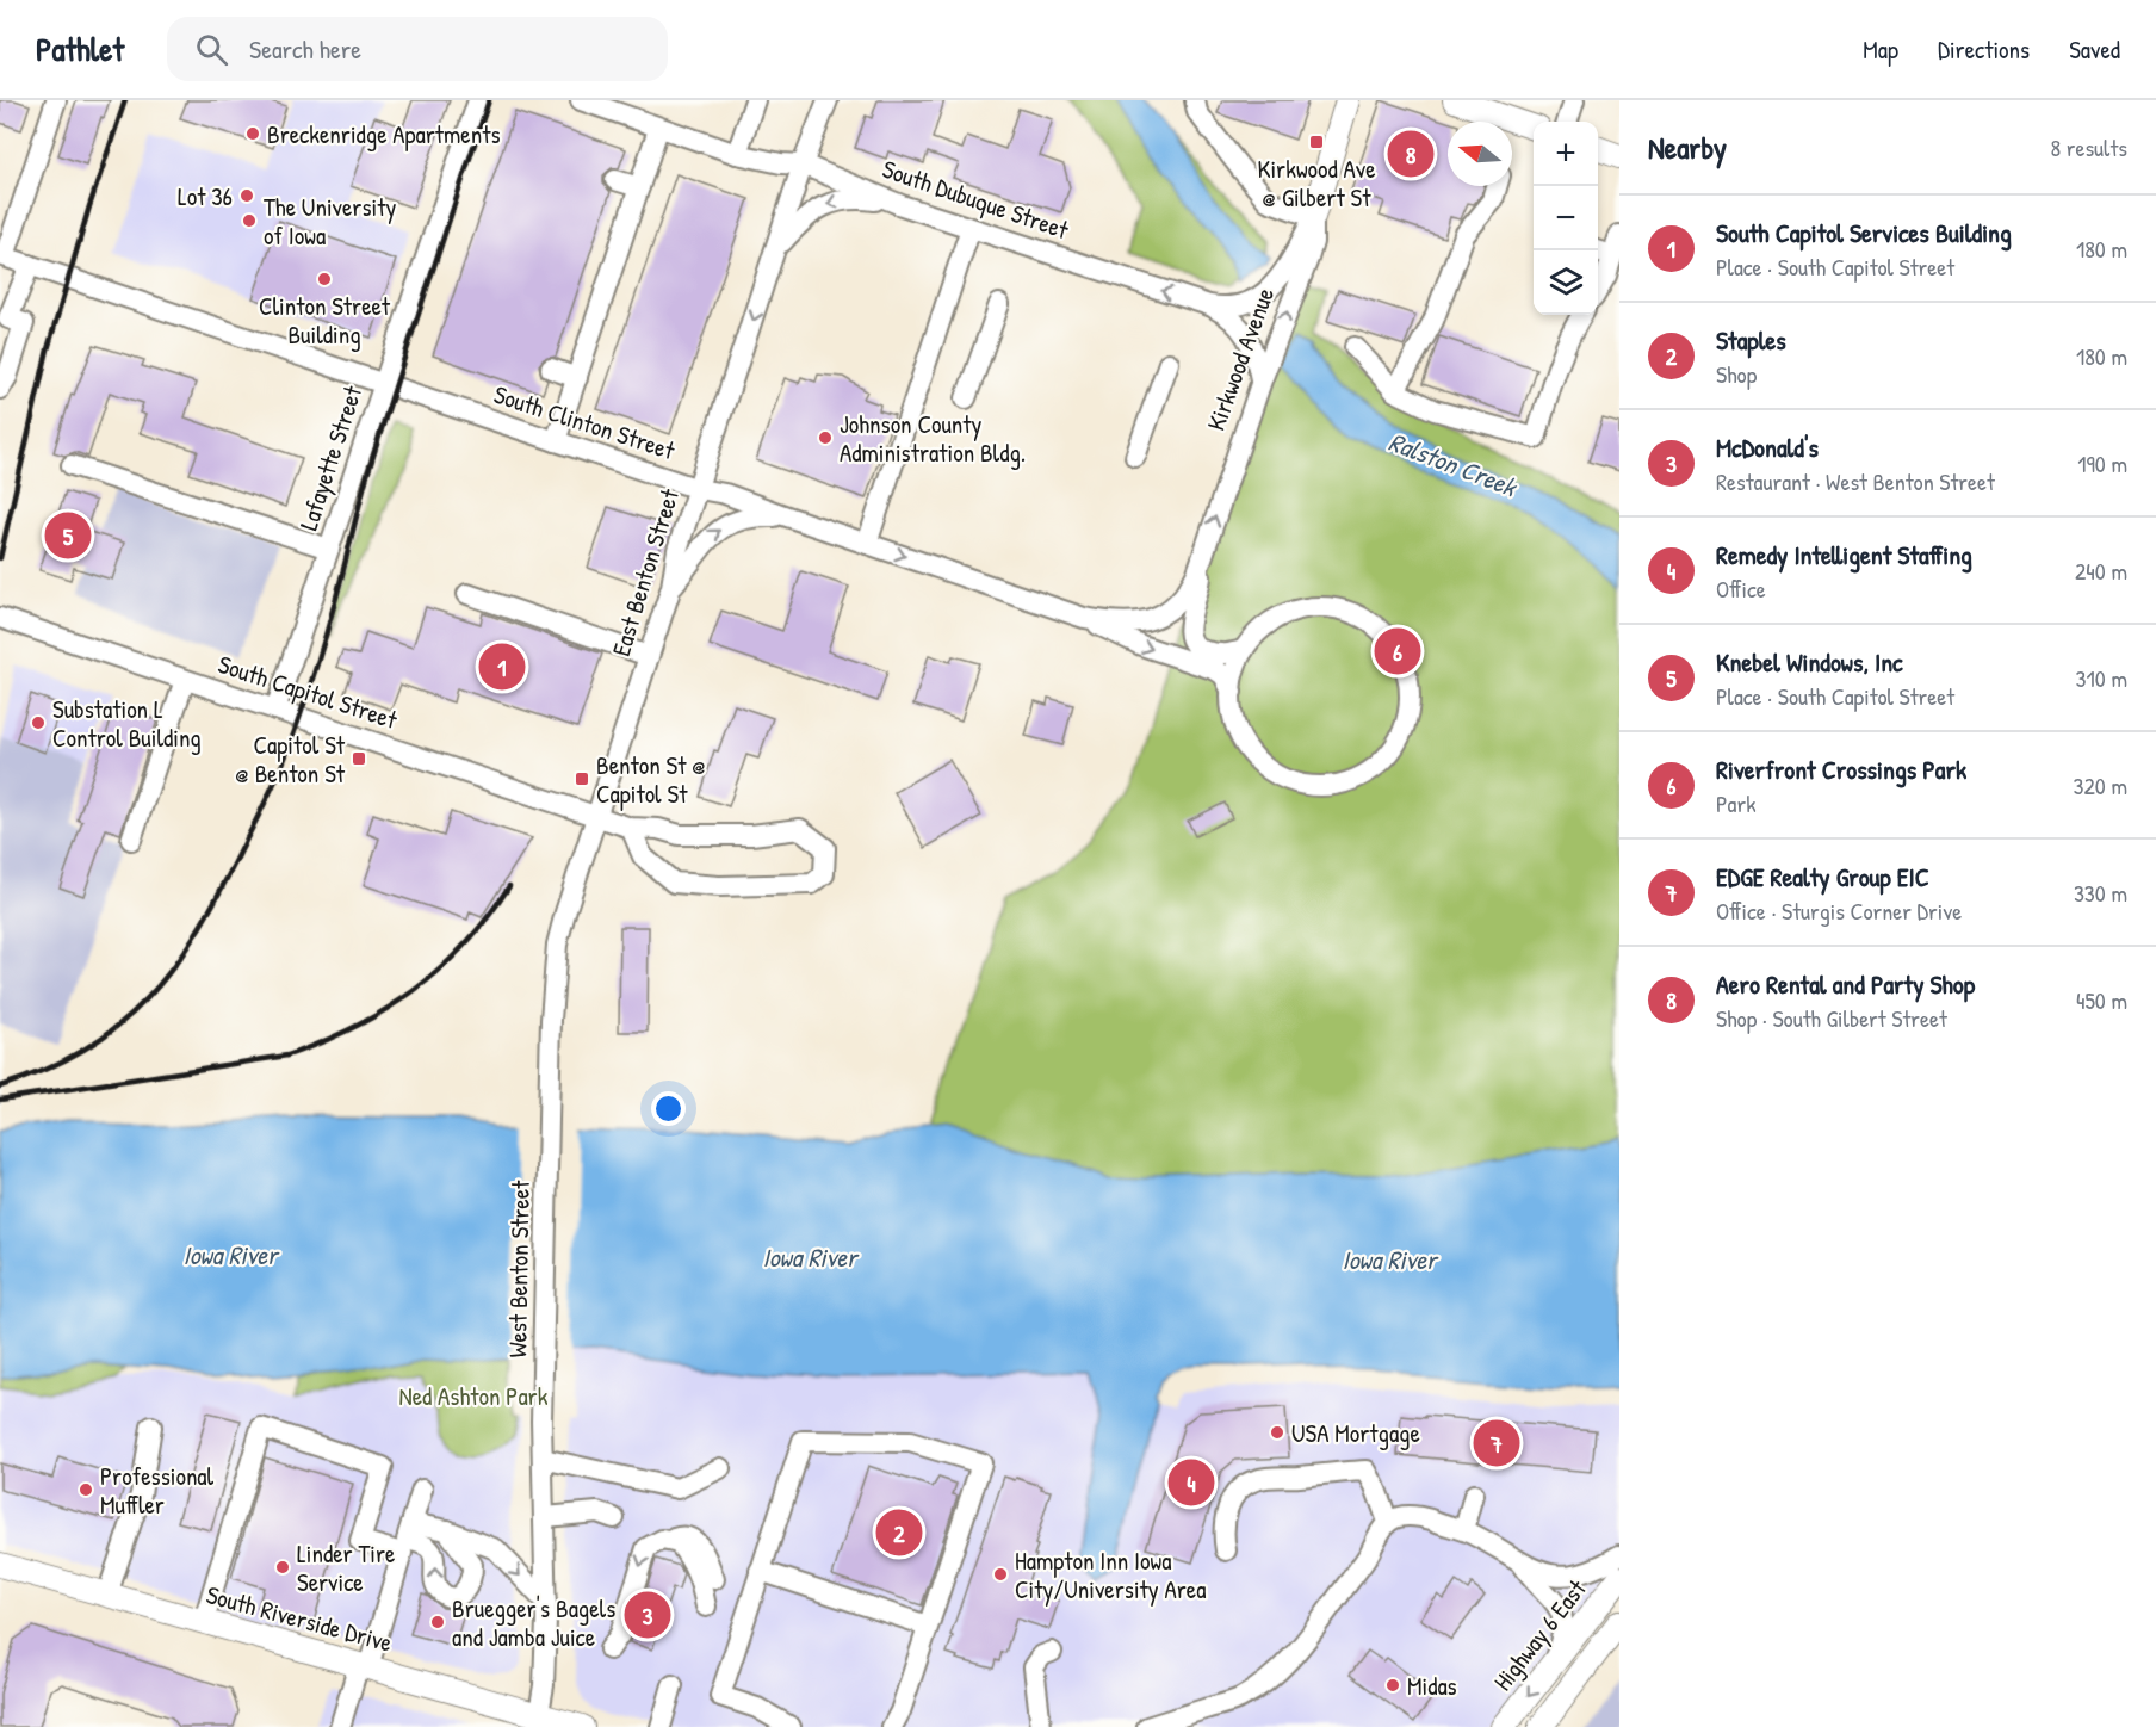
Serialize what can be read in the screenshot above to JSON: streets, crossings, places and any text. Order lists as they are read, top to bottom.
{
  "streets": {
    "main road": ["Kirkwood Avenue", "South Riverside Drive", "Highway 6 East"],
    "street": [
      "South Dubuque Street",
      "South Clinton Street",
      "Lafayette Street",
      "East Benton Street",
      "South Capitol Street",
      "West Benton Street"
    ]
  },
  "crossings": [
    ["South Dubuque Street", "Kirkwood Avenue"],
    ["South Dubuque Street", "East Benton Street"],
    ["Kirkwood Avenue", "South Clinton Street"],
    ["South Clinton Street", "Lafayette Street"],
    ["South Clinton Street", "East Benton Street"],
    ["Lafayette Street", "South Capitol Street"],
    ["East Benton Street", "South Capitol Street"],
    ["East Benton Street", "West Benton Street"],
    ["South Capitol Street", "West Benton Street"],
    ["West Benton Street", "South Riverside Drive"]
  ],
  "one_way": ["Kirkwood Avenue"],
  "water": ["Ralston Creek", "Iowa River"],
  "parks": ["Ned Ashton Park"],
  "places": {
    "other": [
      "Breckenridge Apartments",
      "Lot 36",
      "The University of Iowa",
      "Clinton Street Building",
      "Johnson County Administration Bldg.",
      "Substation L Control Building",
      "USA Mortgage",
      "Professional Muffler",
      "Linder Tire Service",
      "Hampton Inn Iowa City/University Area",
      "Bruegger's Bagels and Jamba Juice",
      "Midas"
    ],
    "transit": ["Kirkwood Ave @ Gilbert St", "Capitol St @ Benton St", "Benton St @ Capitol St"]
  },
  "north": "left",
  "page": {
    "header": "Pathlet",
    "search": "Search here",
    "nav": ["Map", "Directions", "Saved"],
    "heading": ["Nearby", "8 results"],
    "map_buttons": ["+", "−"],
    "pins": [
      "8",
      "5",
      "6",
      "1",
      "7",
      "4",
      "2",
      "3"
    ],
    "list": [
      {
        "mark": "1",
        "name": "South Capitol Services Building",
        "note": "Place · South Capitol Street",
        "value": "180 m"
      },
      {
        "mark": "2",
        "name": "Staples",
        "note": "Shop",
        "value": "180 m"
      },
      {
        "mark": "3",
        "name": "McDonald's",
        "note": "Restaurant · West Benton Street",
        "value": "190 m"
      },
      {
        "mark": "4",
        "name": "Remedy Intelligent Staffing",
        "note": "Office",
        "value": "240 m"
      },
      {
        "mark": "5",
        "name": "Knebel Windows, Inc",
        "note": "Place · South Capitol Street",
        "value": "310 m"
      },
      {
        "mark": "6",
        "name": "Riverfront Crossings Park",
        "note": "Park",
        "value": "320 m"
      },
      {
        "mark": "7",
        "name": "EDGE Realty Group EIC",
        "note": "Office · Sturgis Corner Drive",
        "value": "330 m"
      },
      {
        "mark": "8",
        "name": "Aero Rental and Party Shop",
        "note": "Shop · South Gilbert Street",
        "value": "450 m"
      }
    ]
  }
}
